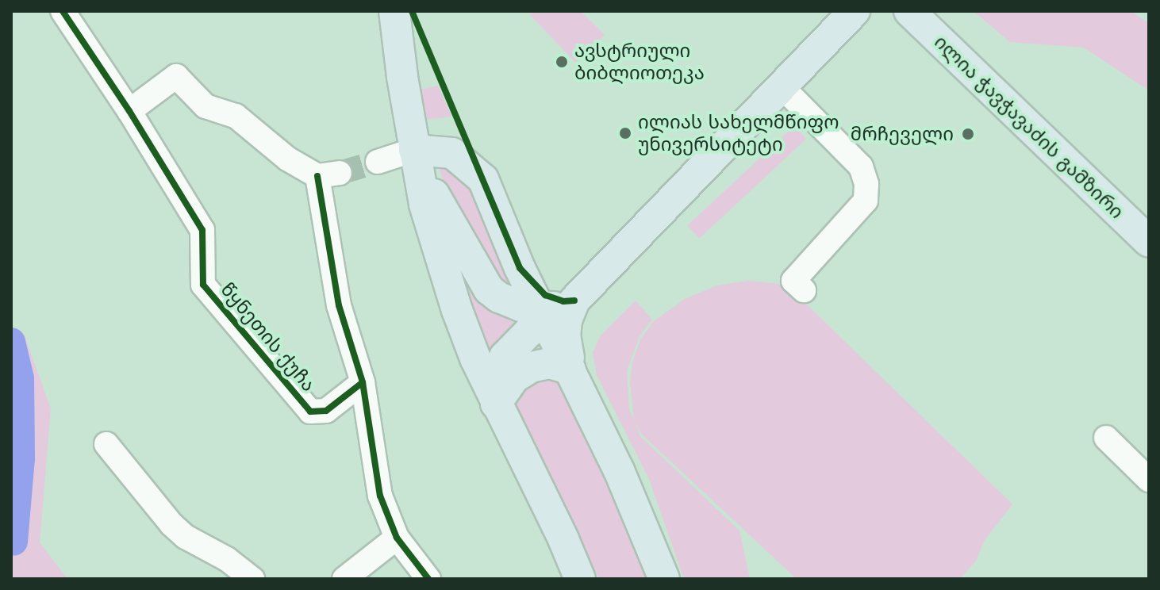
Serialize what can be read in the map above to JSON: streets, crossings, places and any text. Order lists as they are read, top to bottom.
{
  "streets": {
    "main road": ["ილია ჭავჭავაძის გამზირი"],
    "street": ["წყნეთის ქუჩა"]
  },
  "places": ["ავსტრიული ბიბლიოთეკა", "ილიას სახელმწიფო უნივერსიტეტი", "მრჩეველი"]
}
